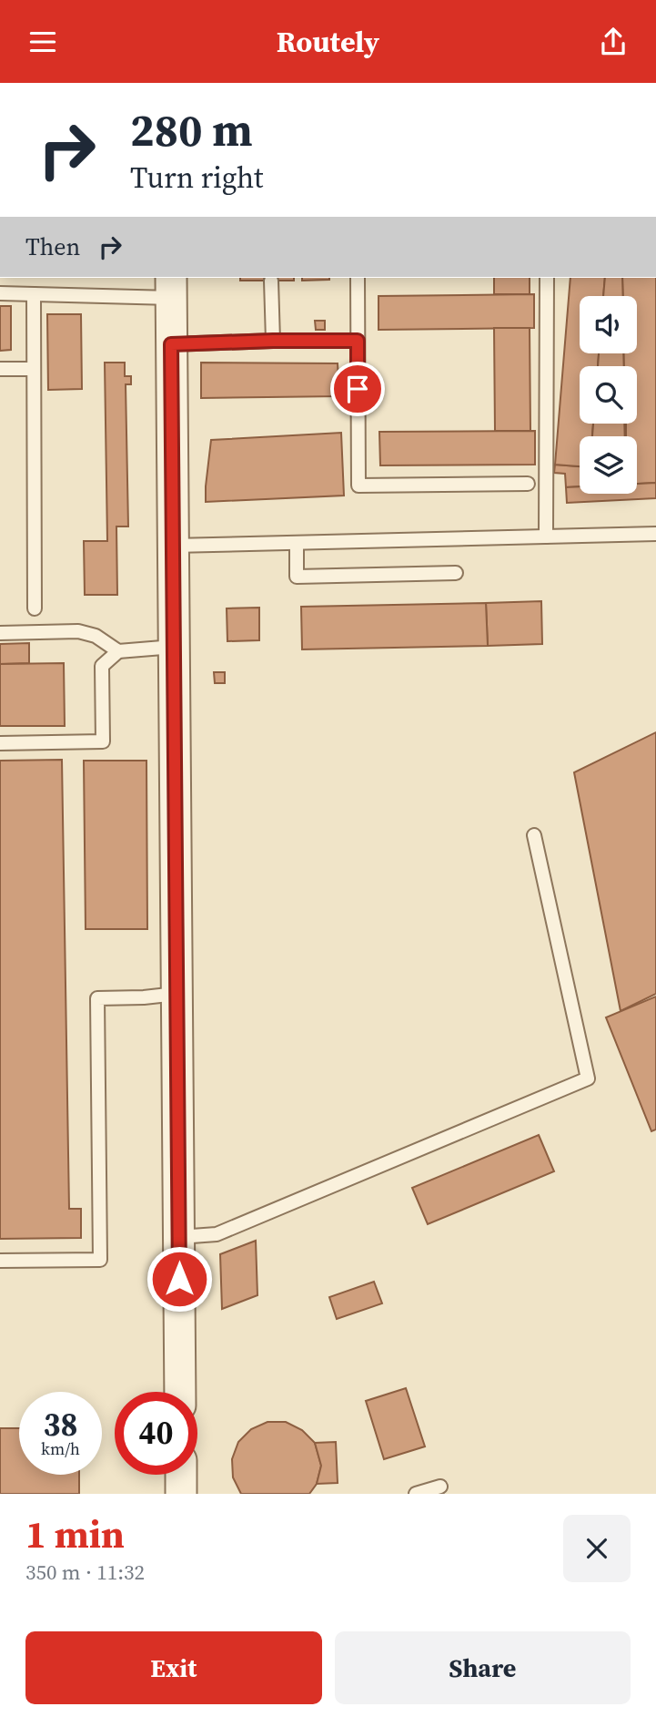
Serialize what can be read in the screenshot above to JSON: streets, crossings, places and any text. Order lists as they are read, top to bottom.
{
  "page": {
    "header": "Routely",
    "turn": ["280 m", "Turn right"],
    "then": "Then",
    "speed": "38 km/h",
    "limit": "40",
    "heading": ["1 min", "350 m · 11:32"],
    "buttons": ["Exit", "Share"]
  }
}
